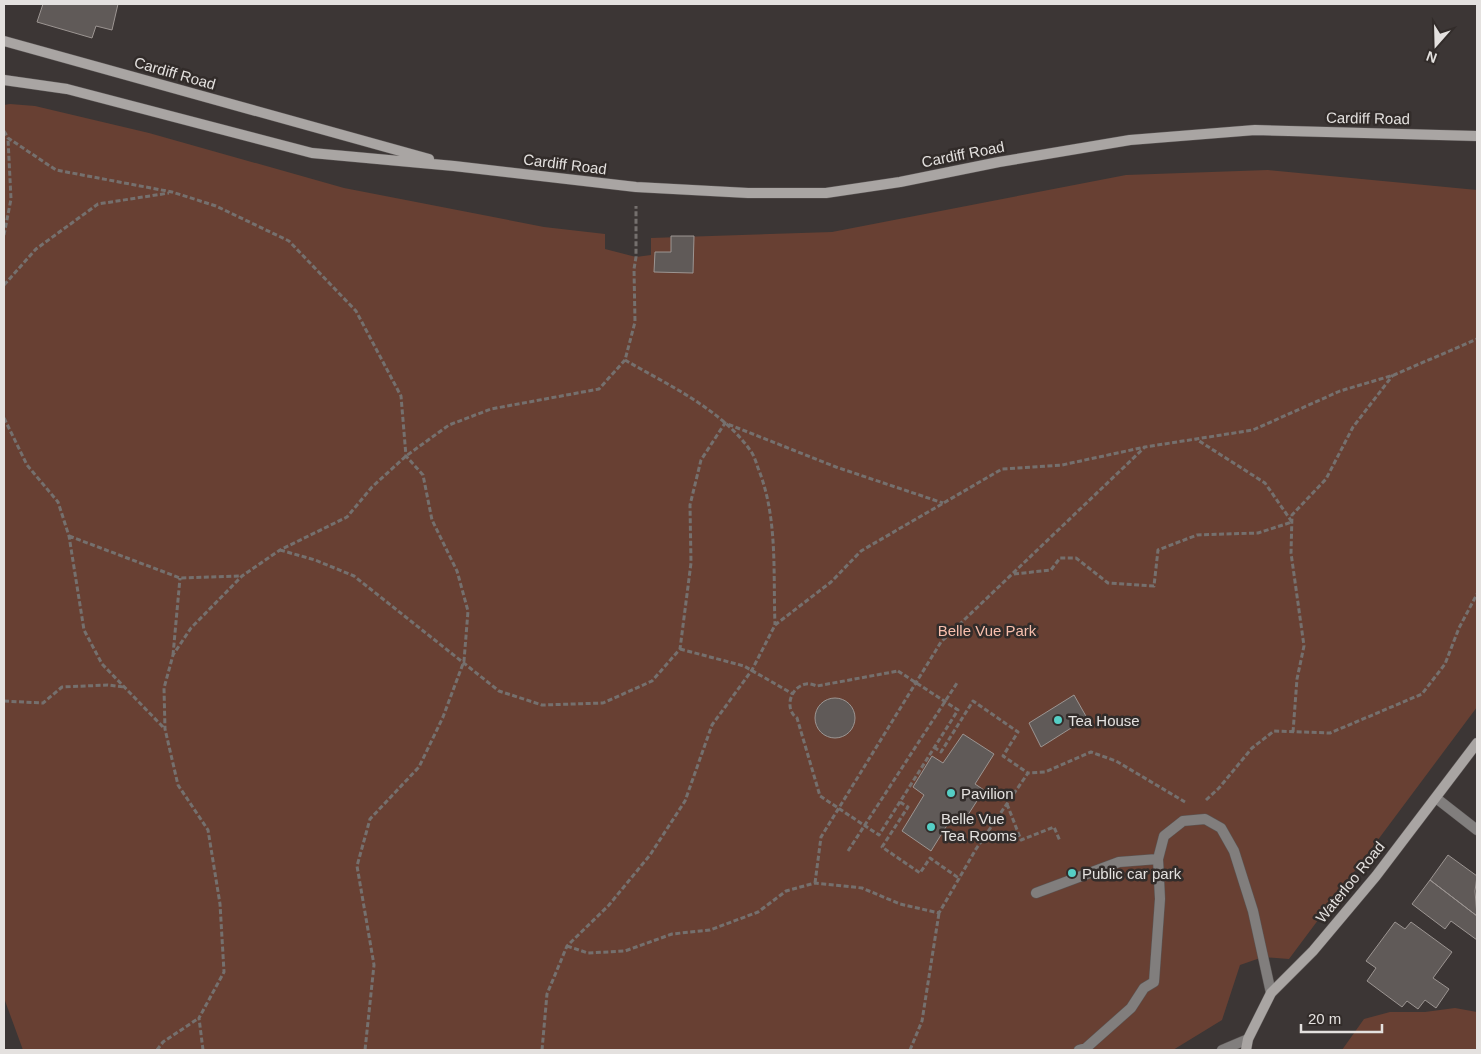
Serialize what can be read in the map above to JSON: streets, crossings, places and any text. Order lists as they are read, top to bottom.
{
  "streets": {
    "main road": ["Cardiff Road", "Waterloo Road"]
  },
  "parks": ["Belle Vue Park"],
  "places": [
    "Tea House",
    "Pavilion",
    "Belle Vue Tea Rooms",
    "Public car park"
  ],
  "scale_bar": "20 m",
  "north": "bottom"
}
